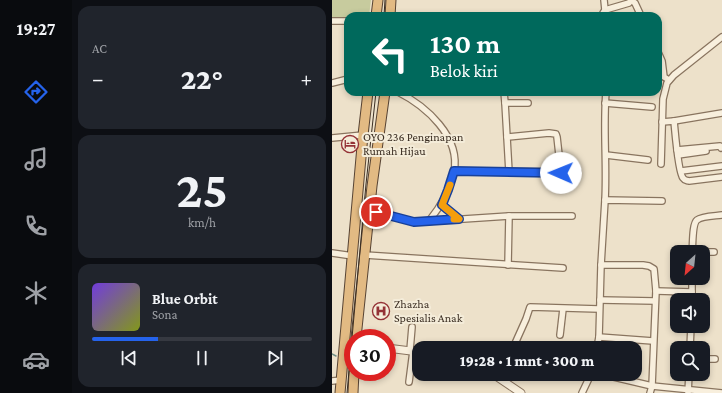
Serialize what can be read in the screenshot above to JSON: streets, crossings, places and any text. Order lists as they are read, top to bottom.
{
  "places": {
    "hotel": ["OYO 236 Penginapan Rumah Hijau"],
    "hospital": ["Zhazha Spesialis Anak"]
  },
  "north": "bottom left",
  "page": {
    "tabs": "19:27",
    "tile": [
      "AC",
      ["25", "km/h"]
    ],
    "turn": ["130 m", "Belok kiri"],
    "heat": ["−", "22°", "+"],
    "song": ["Blue Orbit", "Sona"],
    "limit": "30",
    "trip": "19:28 · 1 mnt · 300 m"
  }
}
